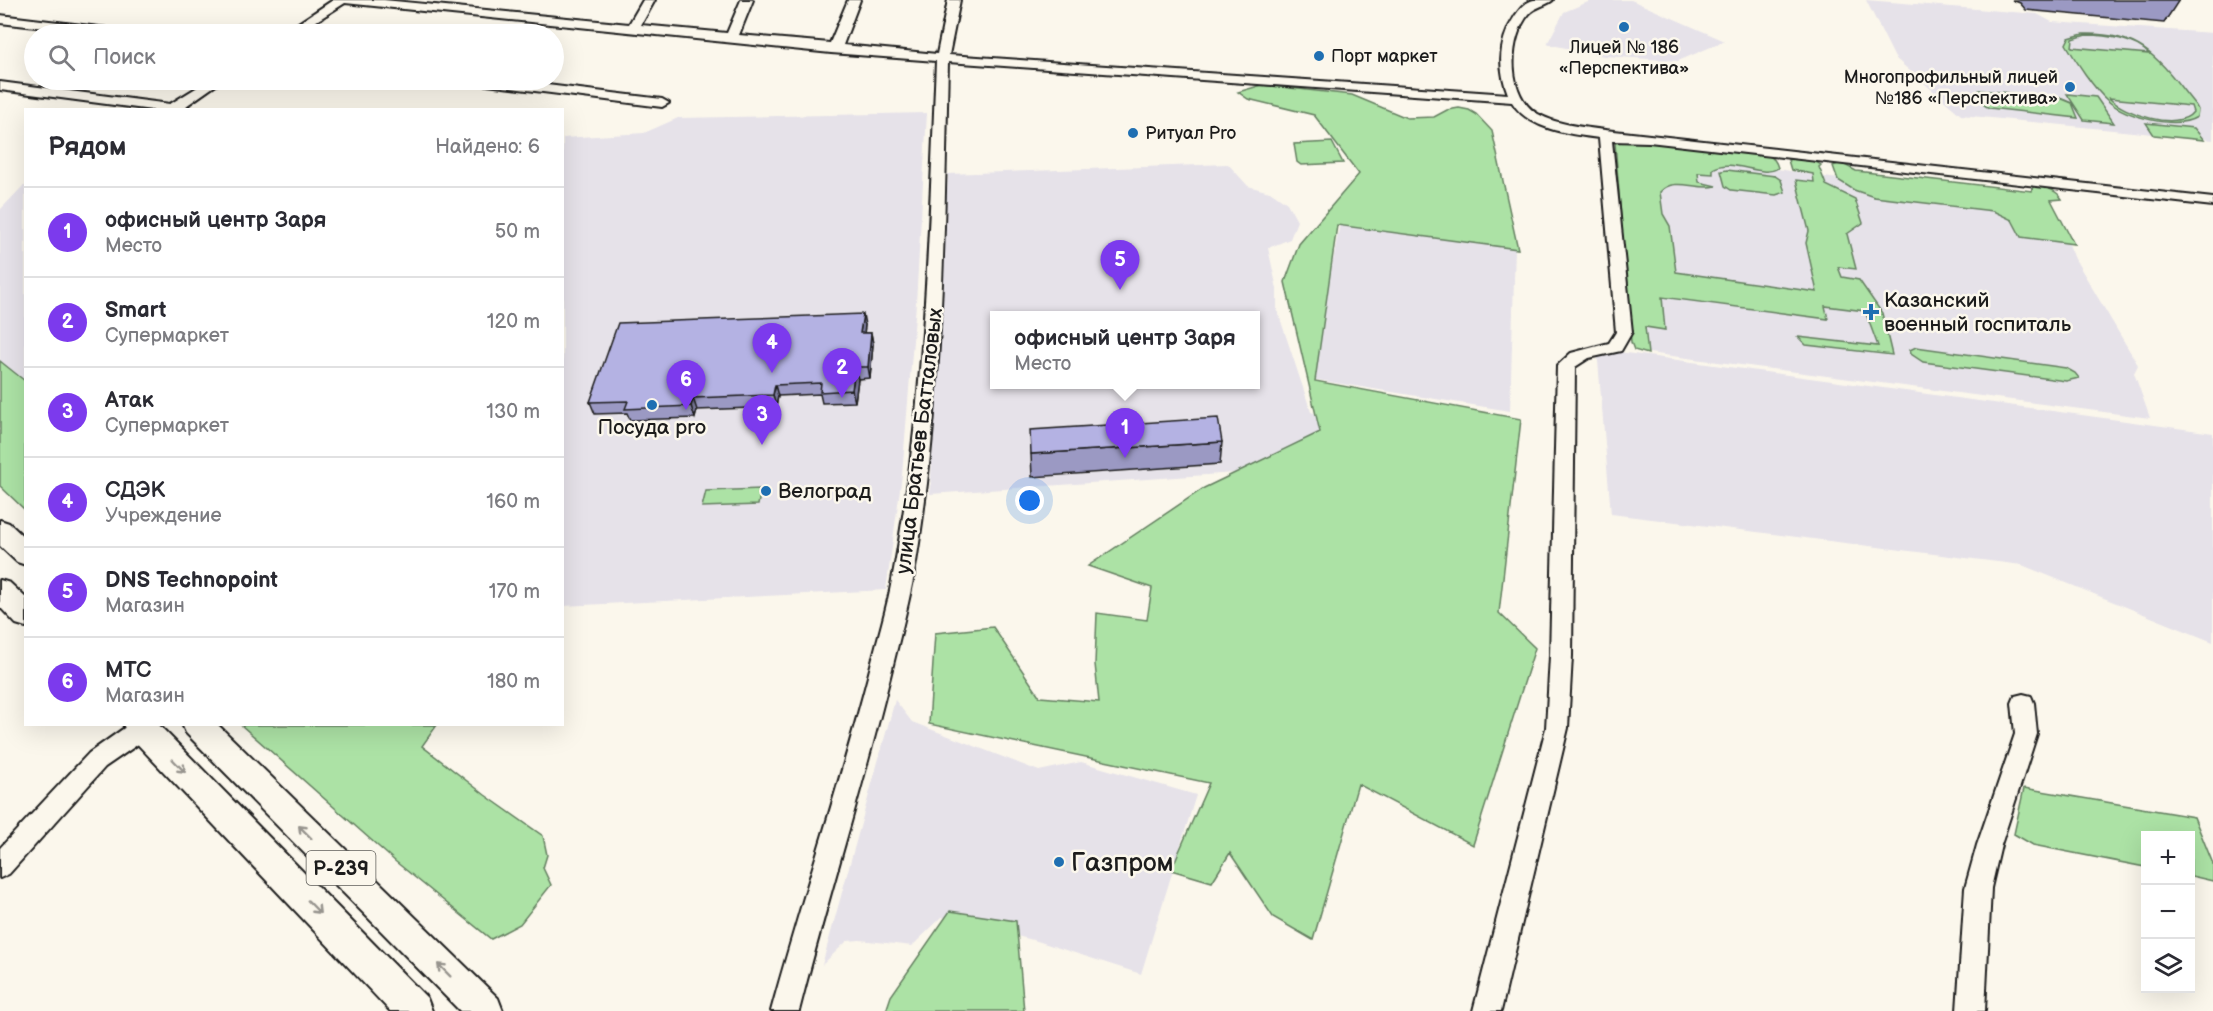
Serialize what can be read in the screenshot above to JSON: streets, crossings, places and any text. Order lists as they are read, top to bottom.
{
  "streets": {
    "main road": ["Р-239"],
    "street": ["улица Братьев Батталовых"]
  },
  "places": {
    "other": [
      "Лицей № 186 «Перспектива»",
      "Порт маркет",
      "Многопрофильный лицей №186 «Перспектива»",
      "Ритуал Pro",
      "Посуда pro",
      "Велоград",
      "Газпром"
    ],
    "health": ["Казанский военный госпиталь"]
  },
  "page": {
    "search": "Поиск",
    "heading": ["Рядом", "Найдено: 6"],
    "list": [
      {
        "mark": "1",
        "name": "офисный центр Заря",
        "note": "Место",
        "value": "50 m"
      },
      {
        "mark": "2",
        "name": "Smart",
        "note": "Супермаркет",
        "value": "120 m"
      },
      {
        "mark": "3",
        "name": "Атак",
        "note": "Супермаркет",
        "value": "130 m"
      },
      {
        "mark": "4",
        "name": "СДЭК",
        "note": "Учреждение",
        "value": "160 m"
      },
      {
        "mark": "5",
        "name": "DNS Technopoint",
        "note": "Магазин",
        "value": "170 m"
      },
      {
        "mark": "6",
        "name": "МТС",
        "note": "Магазин",
        "value": "180 m"
      }
    ],
    "pins": [
      "5",
      "4",
      "2",
      "6",
      "3",
      "1"
    ],
    "popup": ["офисный центр Заря", "Место"],
    "map_buttons": ["+", "−"]
  }
}
